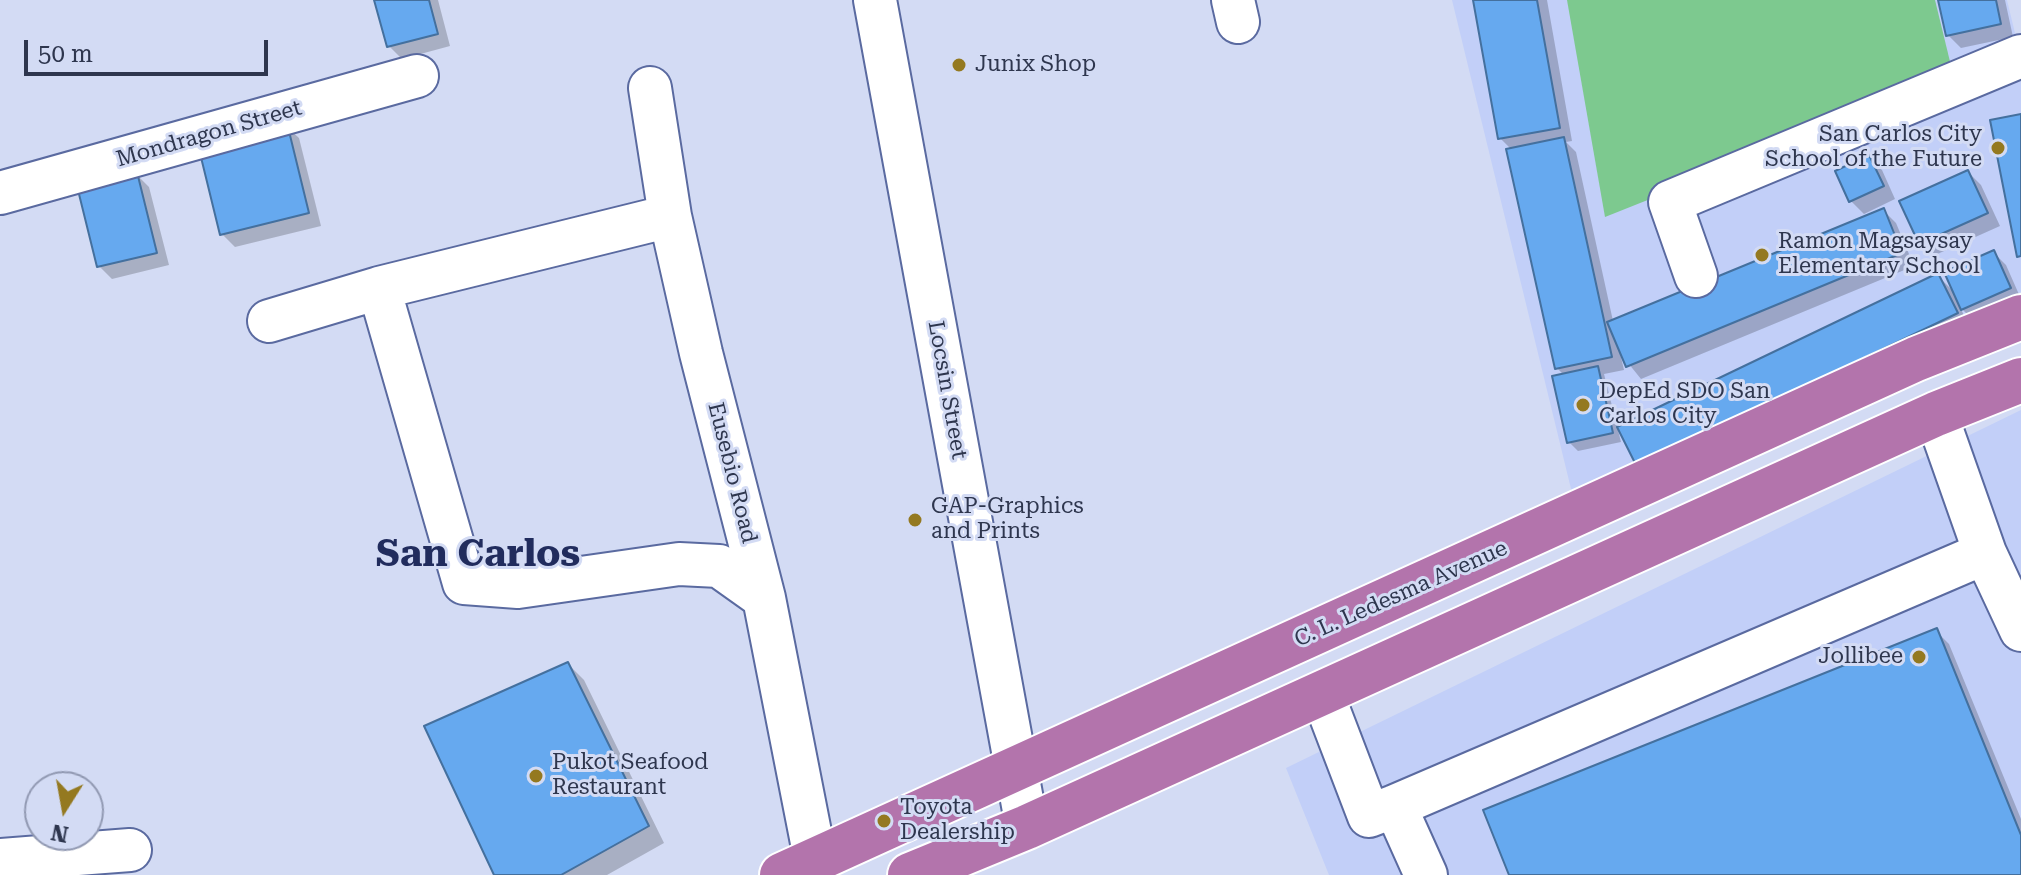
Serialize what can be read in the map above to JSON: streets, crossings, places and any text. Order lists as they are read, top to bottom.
{
  "streets": {
    "highway": ["C. L. Ledesma Avenue"],
    "street": ["Mondragon Street", "Locsin Street", "Eusebio Road"]
  },
  "crossings": [
    ["Locsin Street", "C. L. Ledesma Avenue"],
    ["Eusebio Road", "C. L. Ledesma Avenue"]
  ],
  "districts": ["San Carlos"],
  "places": [
    "Junix Shop",
    "San Carlos City School of the Future",
    "Ramon Magsaysay Elementary School",
    "DepEd SDO San Carlos City",
    "GAP-Graphics and Prints",
    "Jollibee",
    "Pukot Seafood Restaurant",
    "Toyota Dealership"
  ],
  "scale_bar": "50 m",
  "north": "bottom"
}
